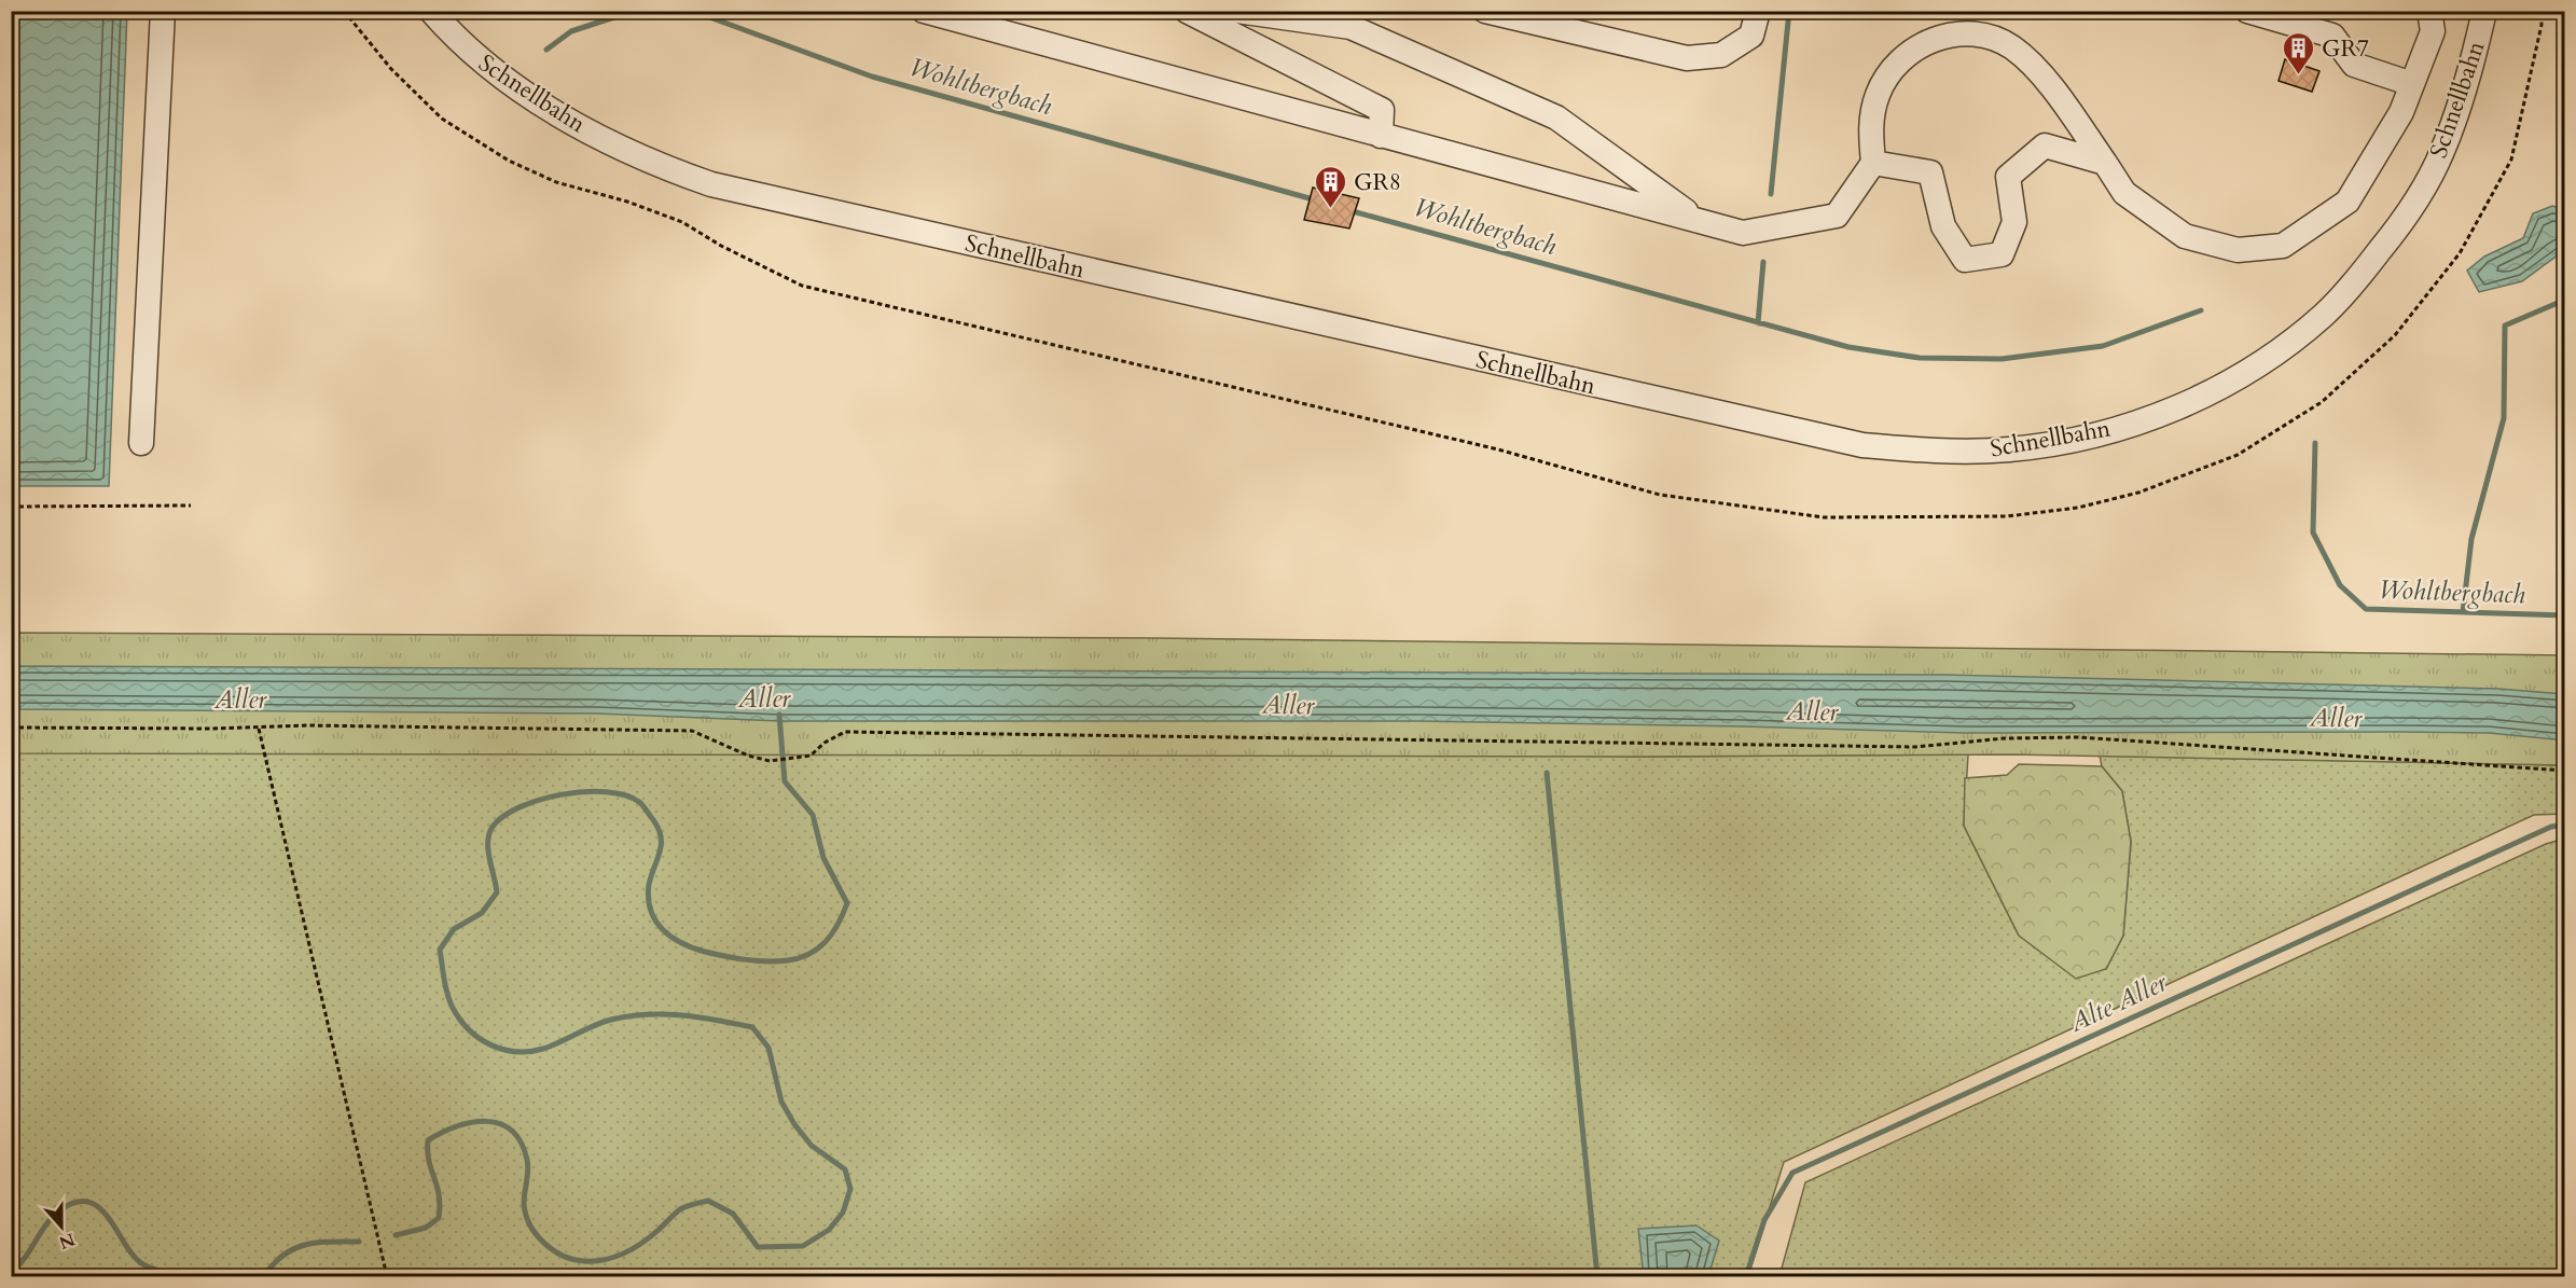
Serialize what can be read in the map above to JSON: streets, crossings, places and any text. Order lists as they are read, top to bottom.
{
  "streets": {
    "street": ["Schnellbahn"]
  },
  "water": ["Wohltbergbach", "Aller", "Alte Aller"],
  "places": {
    "building": ["GR7", "GR8"]
  },
  "north": "bottom"
}
